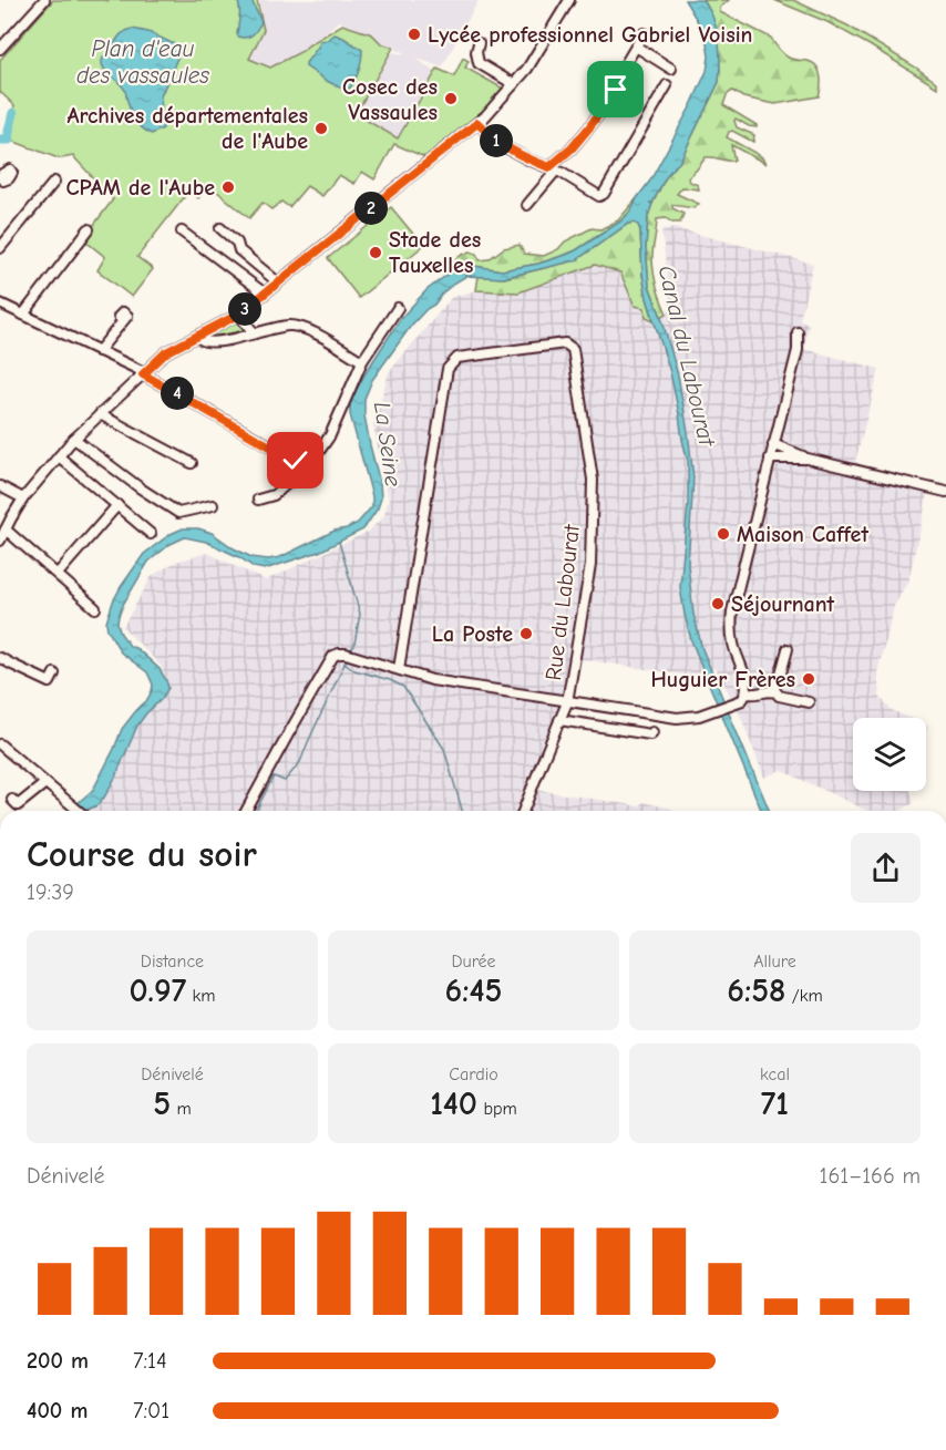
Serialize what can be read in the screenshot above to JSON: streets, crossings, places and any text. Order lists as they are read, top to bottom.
{
  "streets": {
    "street": ["Rue du Labourat"]
  },
  "water": ["Plan d'eau des vassaules", "Canal du Labourat", "La Seine"],
  "places": [
    "Lycée professionnel Gabriel Voisin",
    "Cosec des Vassaules",
    "Archives départementales de l'Aube",
    "CPAM de l'Aube",
    "Stade des Tauxelles",
    "Maison Caffet",
    "Séjournant",
    "La Poste",
    "Huguier Frères"
  ],
  "page": {
    "pins": [
      "1",
      "2",
      "3",
      "4"
    ],
    "heading": ["Course du soir", "19:39"],
    "stats": [
      ["Distance", "0.97 km"],
      ["Durée", "6:45"],
      ["Allure", "6:58 /km"],
      ["Dénivelé", "5 m"],
      ["Cardio", "140 bpm"],
      ["kcal", "71"]
    ],
    "chart": ["Dénivelé", "161–166 m"],
    "list": [
      {
        "name": "200 m",
        "note": "7:14"
      },
      {
        "name": "400 m",
        "note": "7:01"
      }
    ]
  }
}
